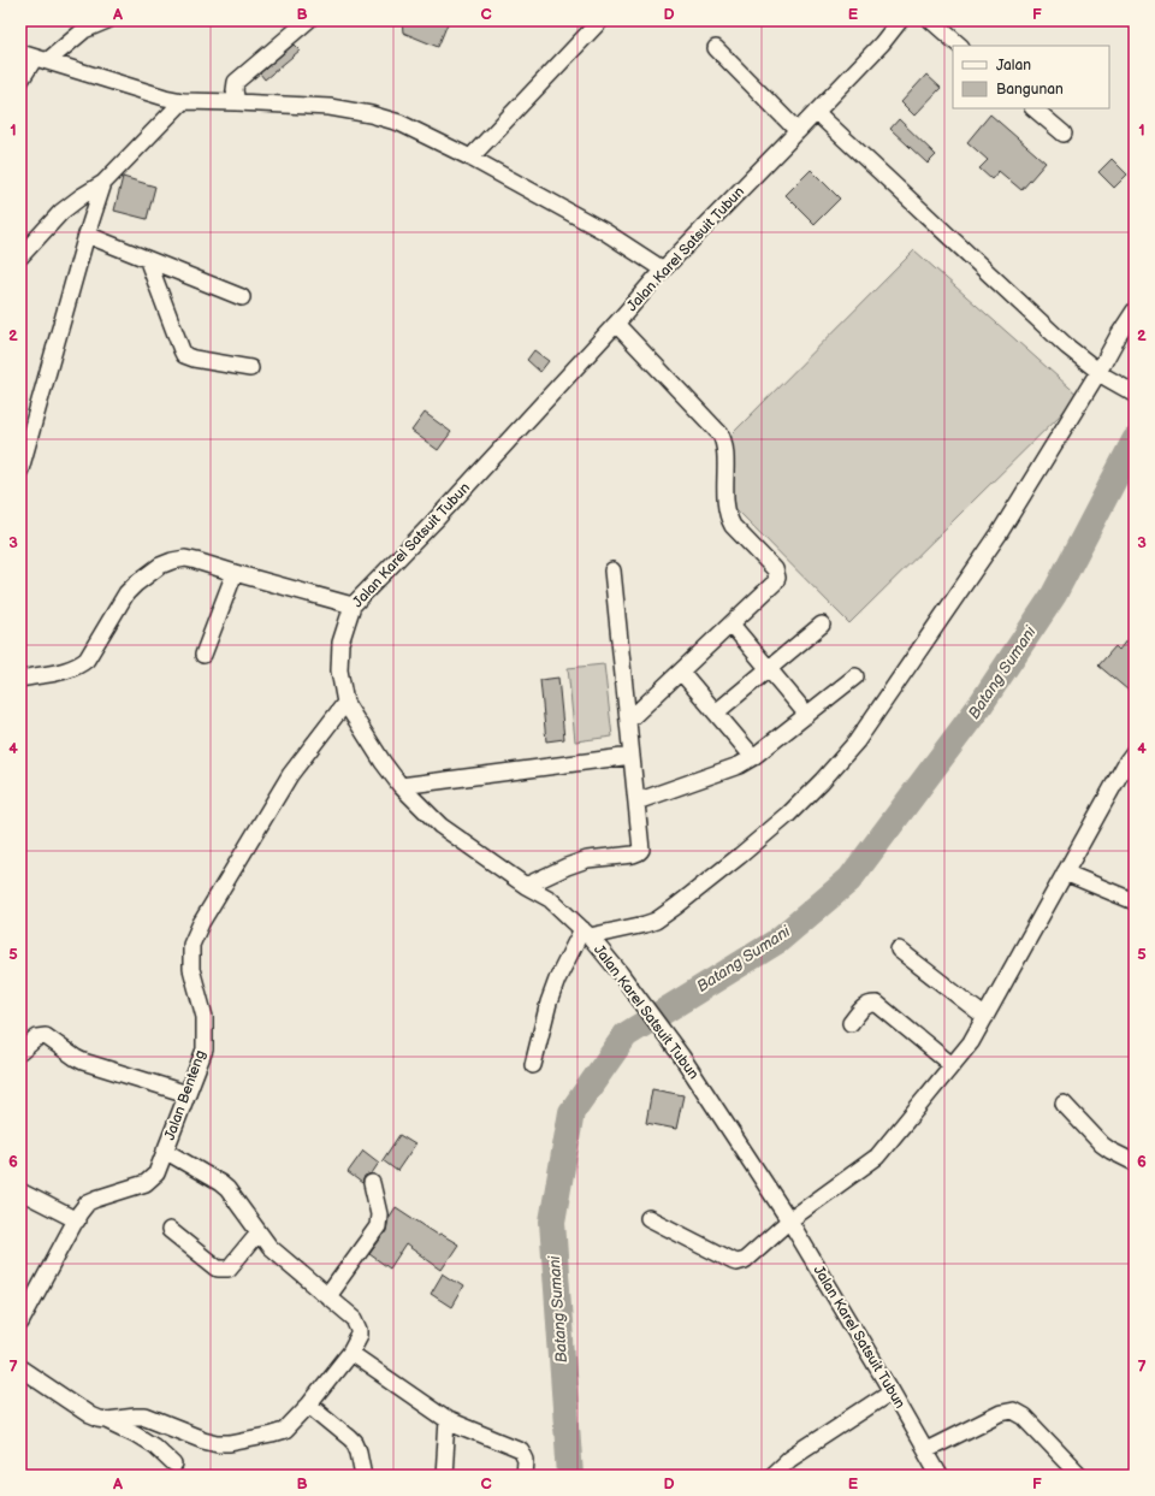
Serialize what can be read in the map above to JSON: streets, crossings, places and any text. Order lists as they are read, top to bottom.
{
  "streets": {
    "street": ["Jalan Karel Satsuit Tubun", "Jalan Benteng"]
  },
  "crossings": [
    ["Jalan Karel Satsuit Tubun", "Jalan Benteng"]
  ],
  "water": ["Batang Sumani"],
  "legend": ["Jalan", "Bangunan"],
  "grid": {
    "columns": [
      "A",
      "B",
      "C",
      "D",
      "E",
      "F"
    ],
    "rows": [
      "1",
      "2",
      "3",
      "4",
      "5",
      "6",
      "7"
    ]
  }
}
